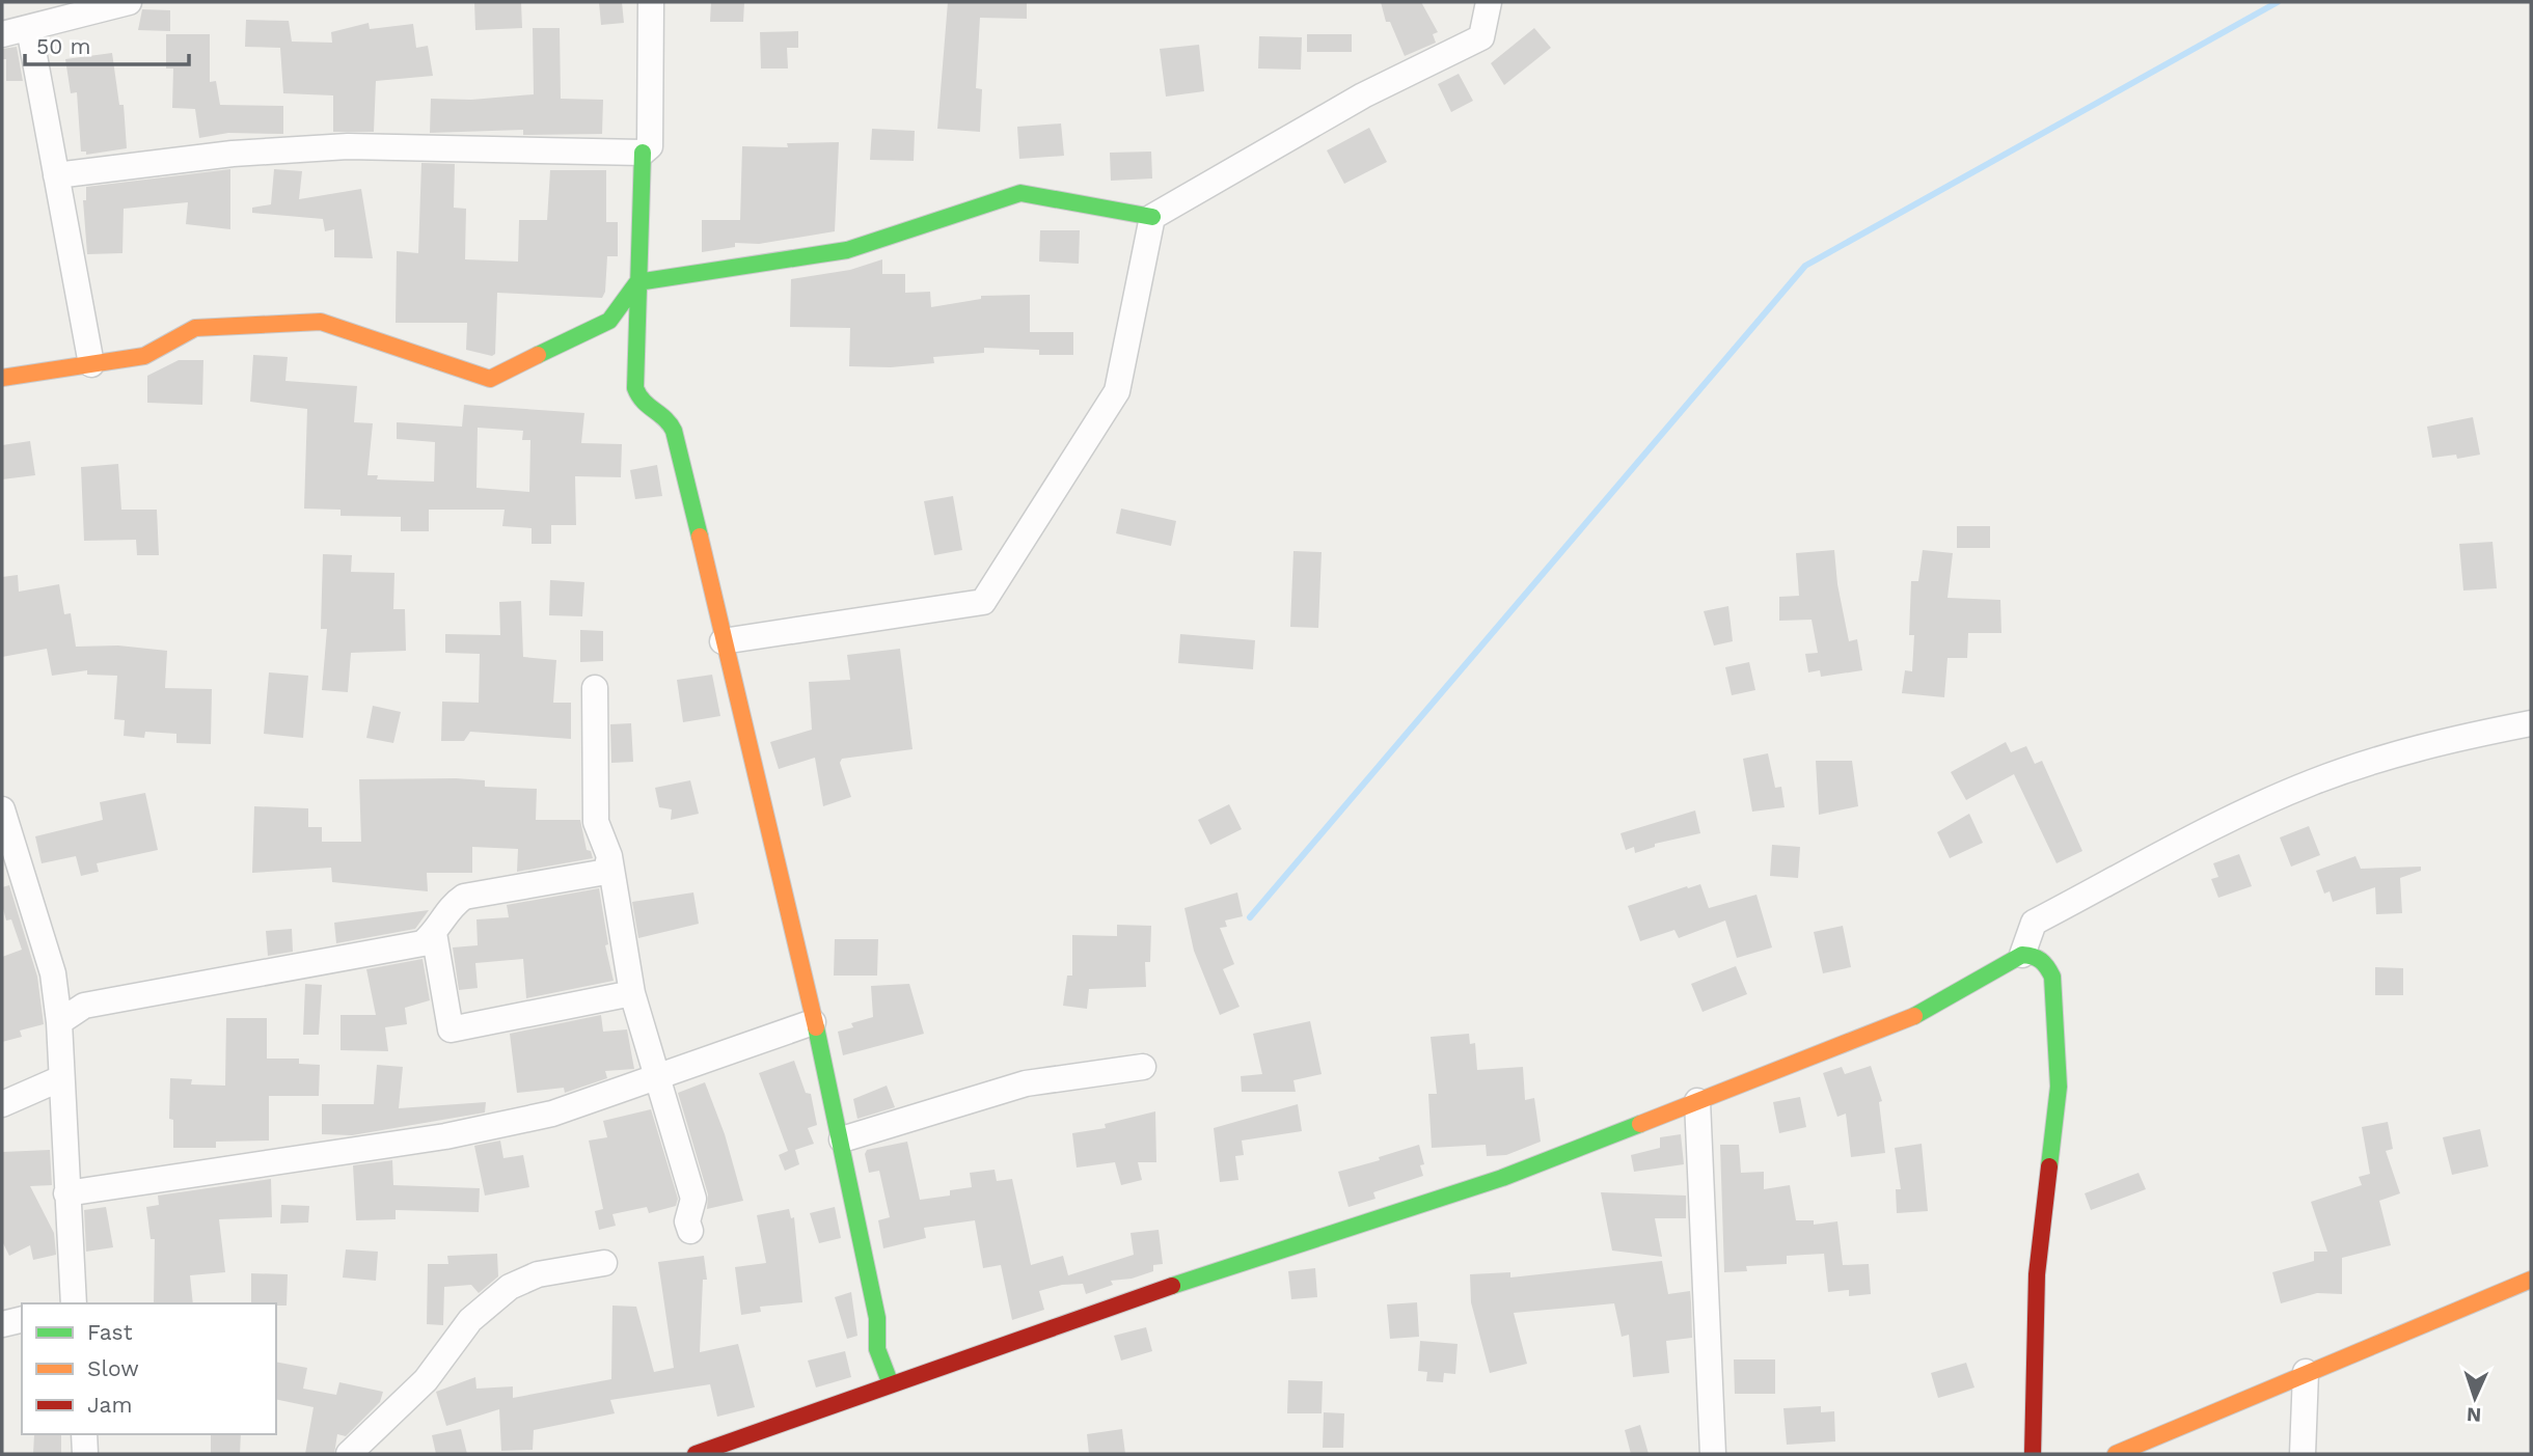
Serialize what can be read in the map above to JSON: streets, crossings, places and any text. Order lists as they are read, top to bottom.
{
  "legend": ["Fast", "Slow", "Jam"],
  "scale_bar": "50 m",
  "north": "bottom"
}
